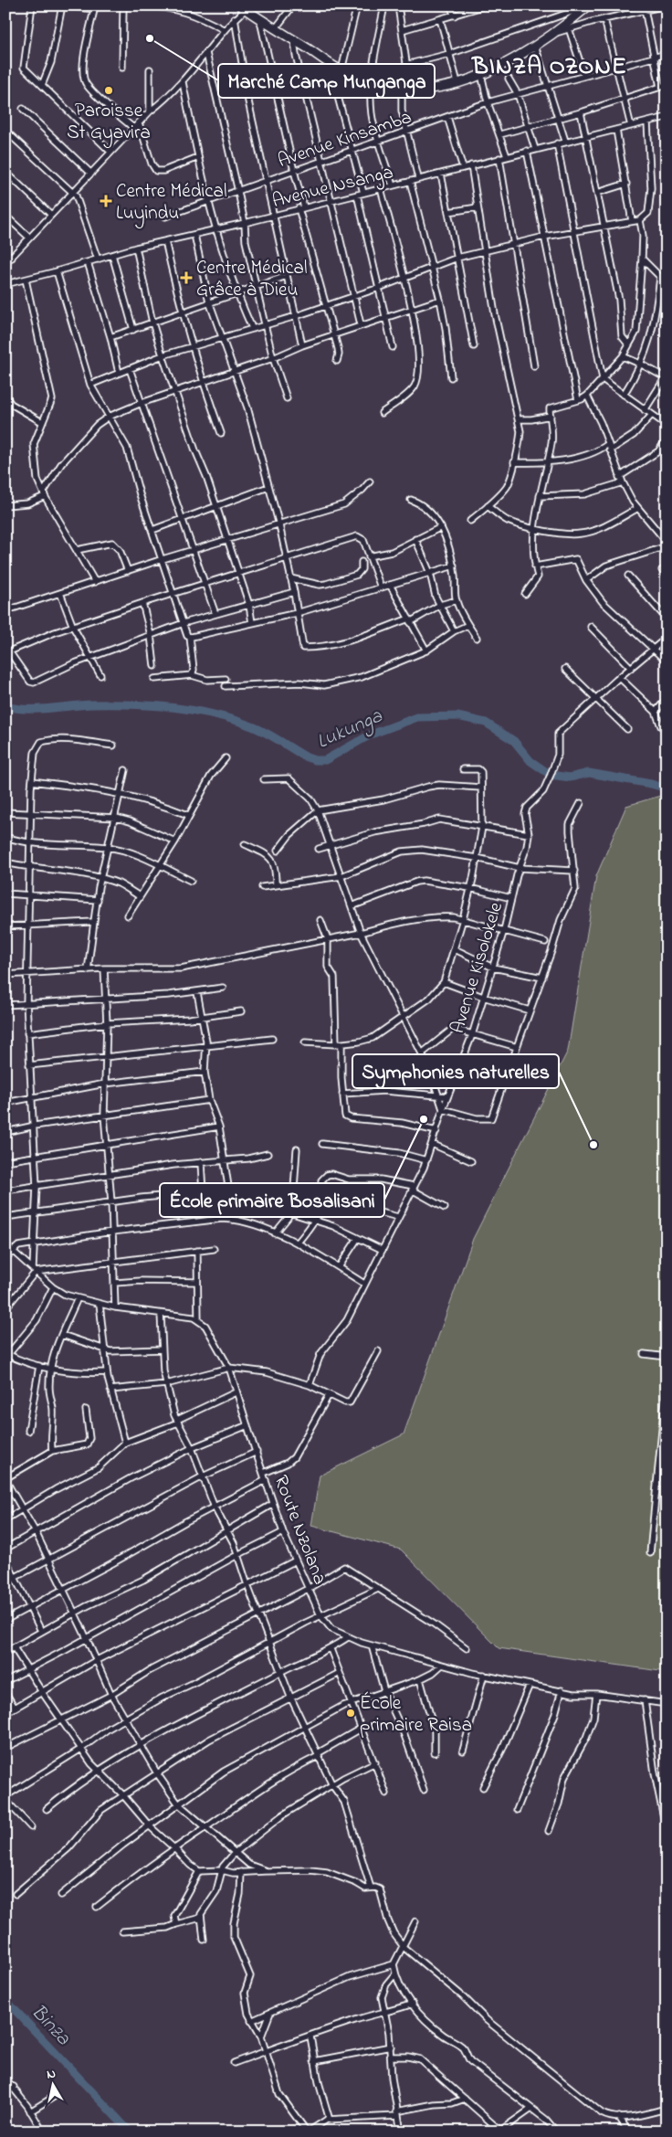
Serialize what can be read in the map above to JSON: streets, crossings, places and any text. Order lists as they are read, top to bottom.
{
  "streets": {
    "street": [
      "Avenue Kinsamba",
      "Avenue Nsanga",
      "Avenue Kisolokele",
      "Route Nzolana"
    ]
  },
  "districts": ["BINZA OZONE"],
  "water": ["Lukunga", "Binza"],
  "places": {
    "other": [
      "Marché Camp Munganga",
      "Paroisse St Gyavira",
      "École primaire Bosalisani",
      "Symphonies naturelles",
      "École primaire Raisa"
    ],
    "health": ["Centre Médical Luyindu", "Centre Médical Grâce à Dieu"]
  },
  "north": "top"
}
